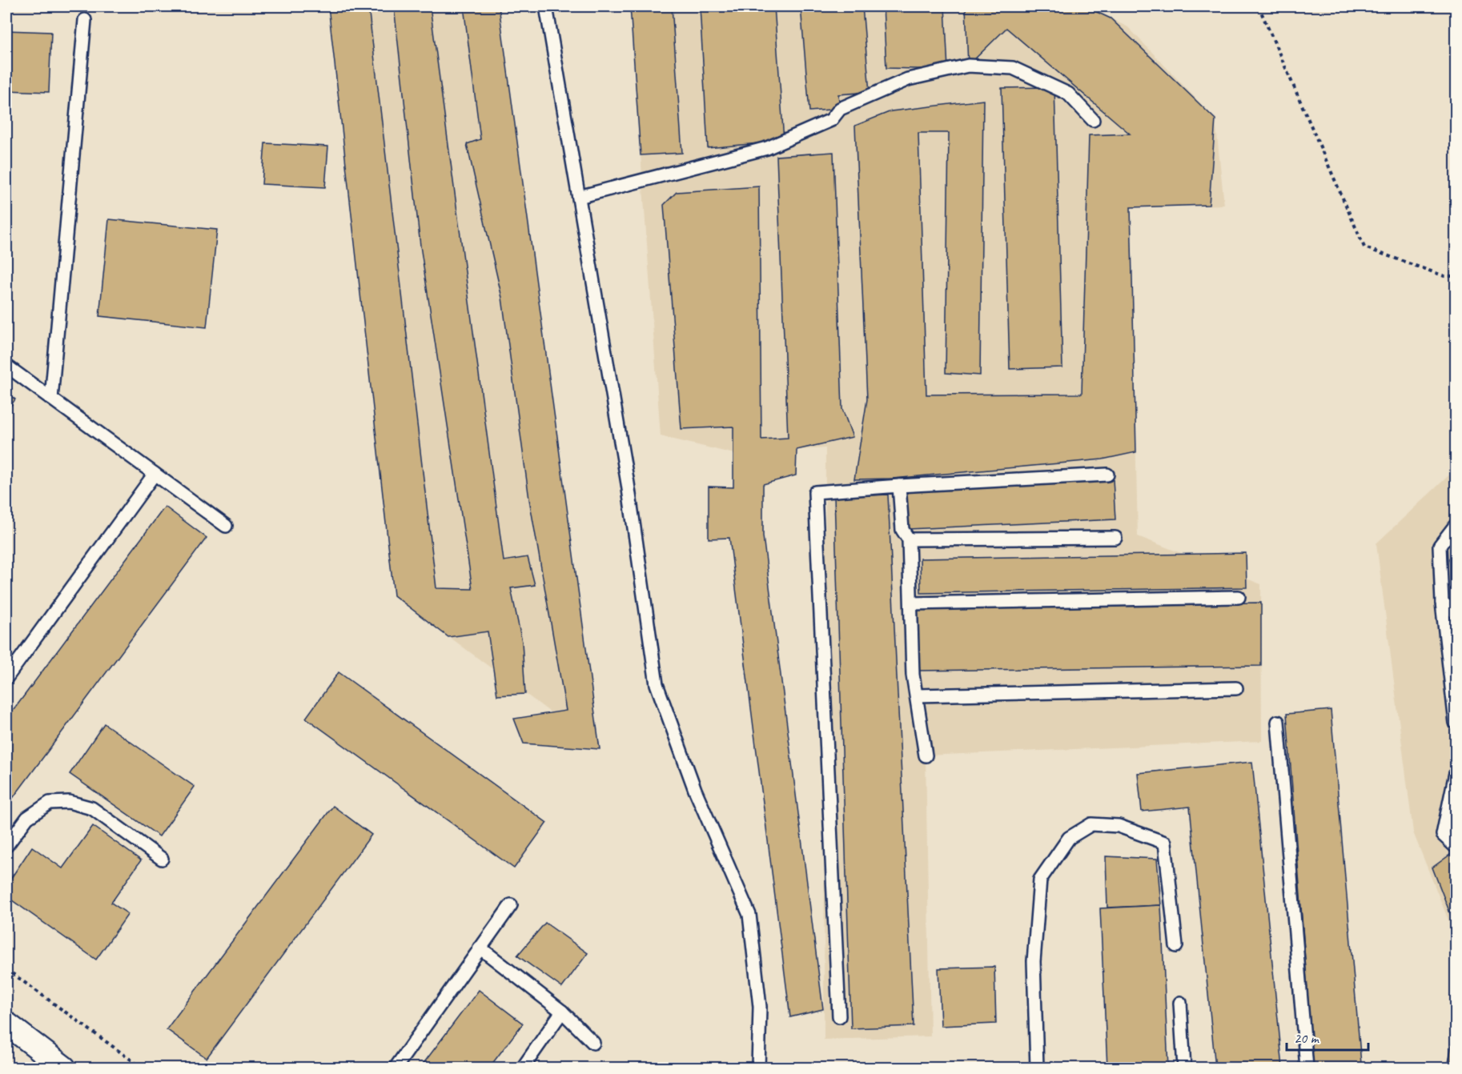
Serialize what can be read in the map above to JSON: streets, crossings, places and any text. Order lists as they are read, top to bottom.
{
  "scale_bar": "20 m"
}
